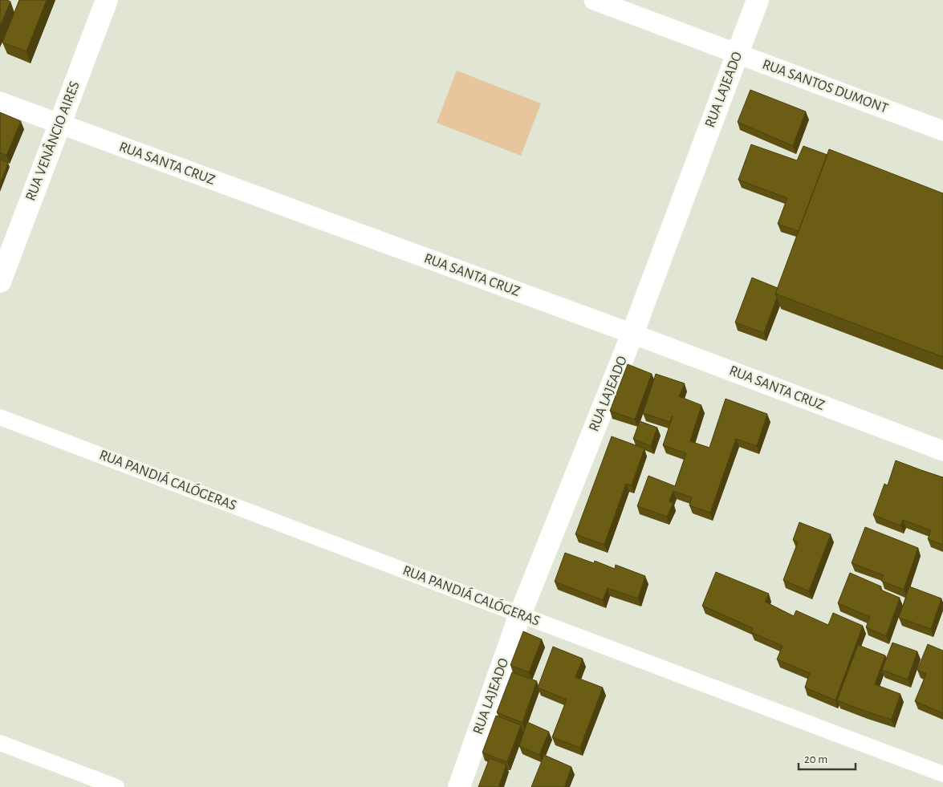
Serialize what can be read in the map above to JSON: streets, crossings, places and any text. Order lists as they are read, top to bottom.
{
  "streets": {
    "main road": ["RUA LAJEADO", "RUA VENÂNCIO AIRES"],
    "street": ["RUA SANTOS DUMONT", "RUA SANTA CRUZ", "RUA PANDIÁ CALÓGERAS"]
  },
  "crossings": [
    ["RUA SANTOS DUMONT", "RUA LAJEADO"],
    ["RUA LAJEADO", "RUA SANTA CRUZ"],
    ["RUA LAJEADO", "RUA PANDIÁ CALÓGERAS"],
    ["RUA VENÂNCIO AIRES", "RUA SANTA CRUZ"]
  ],
  "scale_bar": "20 m"
}
